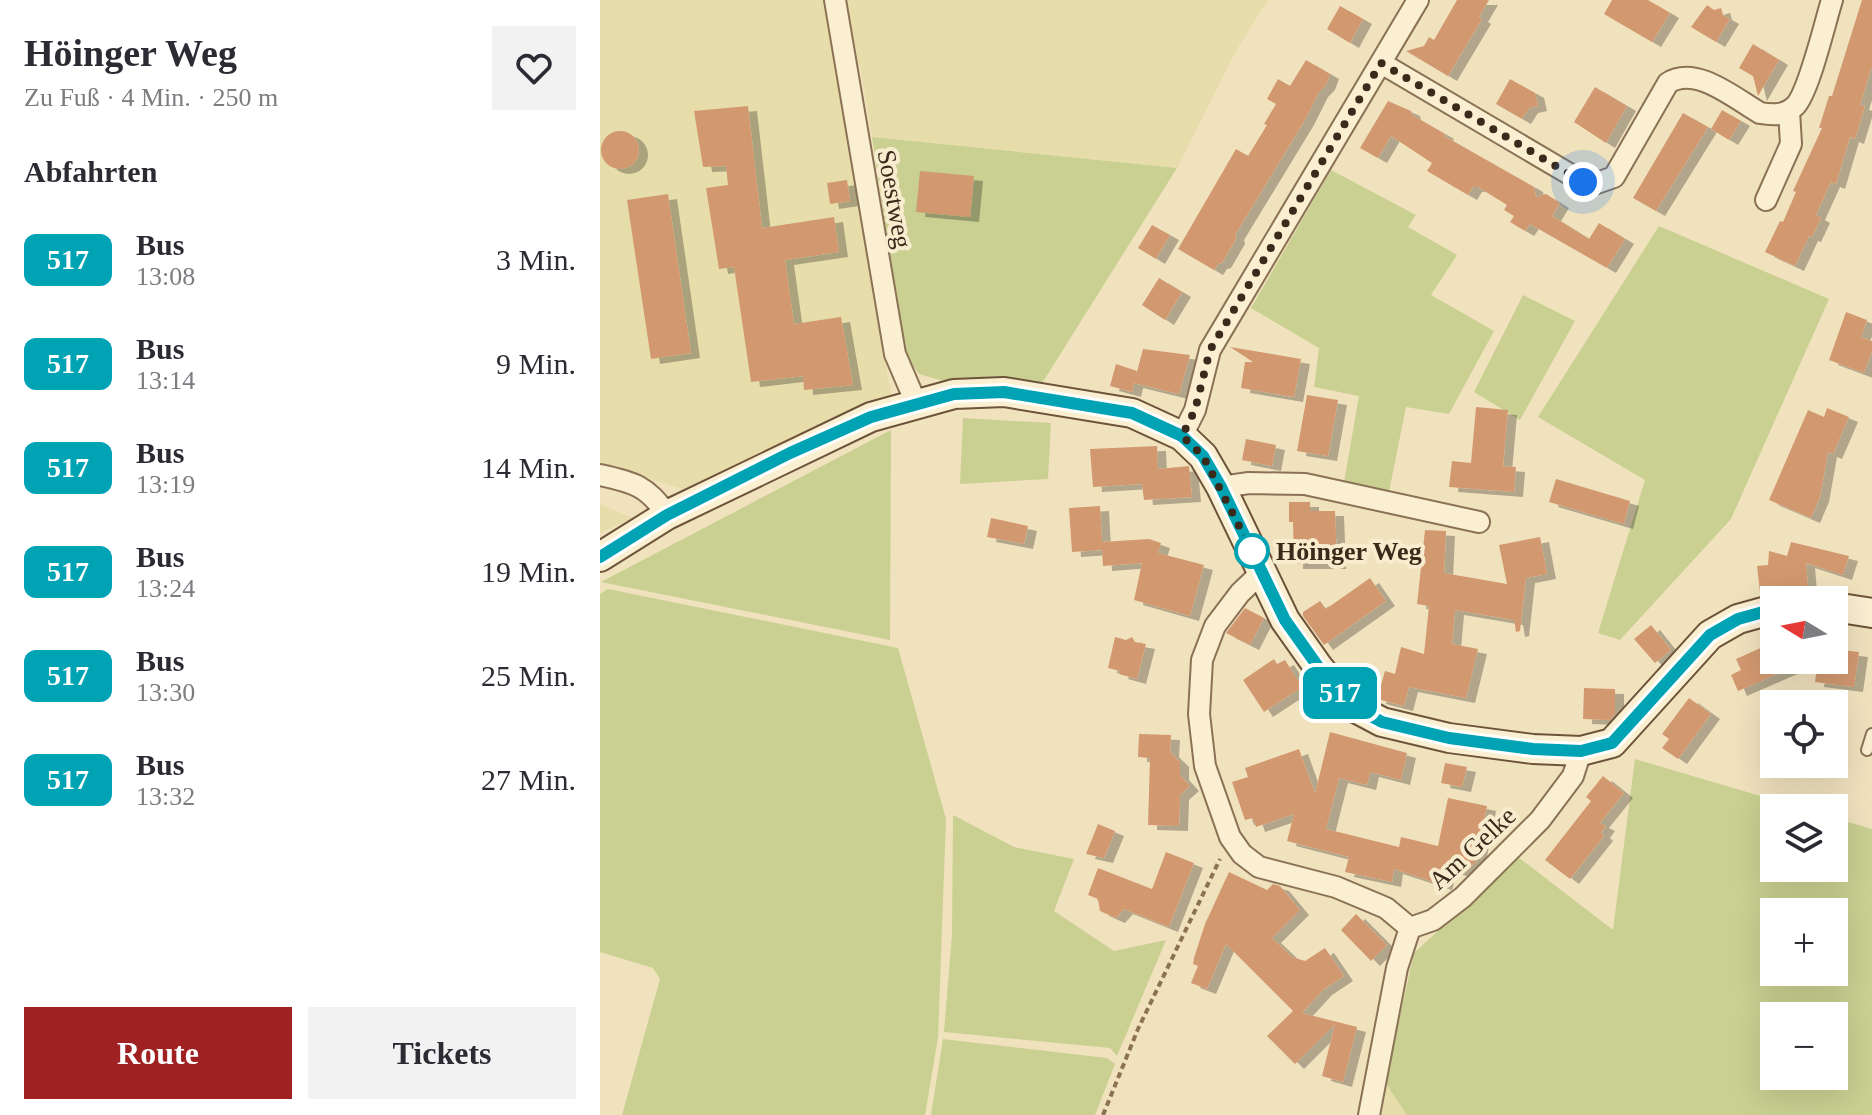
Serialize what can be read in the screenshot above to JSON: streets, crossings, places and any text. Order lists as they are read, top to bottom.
{
  "streets": {
    "street": ["Soestweg", "Am Gelke"]
  },
  "places": ["Höinger Weg"],
  "lines": ["bus line 517"],
  "north": "left",
  "page": {
    "heading": [
      ["Höinger Weg", "Zu Fuß · 4 Min. · 250 m"],
      "Abfahrten"
    ],
    "on_map": "517",
    "list": [
      {
        "mark": "517",
        "name": "Bus",
        "note": "13:08",
        "value": "3 Min."
      },
      {
        "mark": "517",
        "name": "Bus",
        "note": "13:14",
        "value": "9 Min."
      },
      {
        "mark": "517",
        "name": "Bus",
        "note": "13:19",
        "value": "14 Min."
      },
      {
        "mark": "517",
        "name": "Bus",
        "note": "13:24",
        "value": "19 Min."
      },
      {
        "mark": "517",
        "name": "Bus",
        "note": "13:30",
        "value": "25 Min."
      },
      {
        "mark": "517",
        "name": "Bus",
        "note": "13:32",
        "value": "27 Min."
      }
    ],
    "map_buttons": ["+", "−"],
    "buttons": ["Route", "Tickets"]
  }
}
